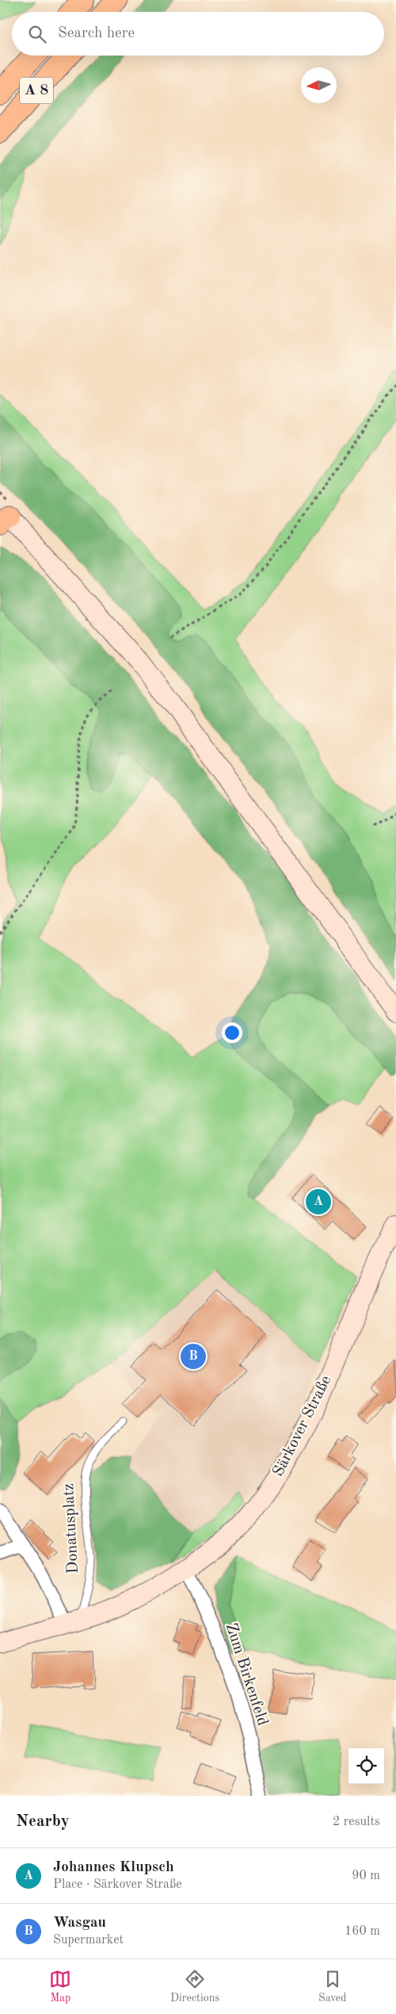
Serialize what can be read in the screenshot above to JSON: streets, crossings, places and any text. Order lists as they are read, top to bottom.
{
  "streets": {
    "highway": ["A 8"],
    "main road": ["Särkover Straße"],
    "street": ["Donatusplatz", "Zum Birkenfeld"]
  },
  "crossings": [
    ["Särkover Straße", "Donatusplatz"],
    ["Särkover Straße", "Zum Birkenfeld"]
  ],
  "north": "left",
  "page": {
    "search": "Search here",
    "pins": ["A", "B"],
    "heading": ["Nearby", "2 results"],
    "list": [
      {
        "mark": "A",
        "name": "Johannes Klupsch",
        "note": "Place · Särkover Straße",
        "value": "90 m"
      },
      {
        "mark": "B",
        "name": "Wasgau",
        "note": "Supermarket",
        "value": "160 m"
      }
    ],
    "nav": ["Map", "Directions", "Saved"]
  }
}
